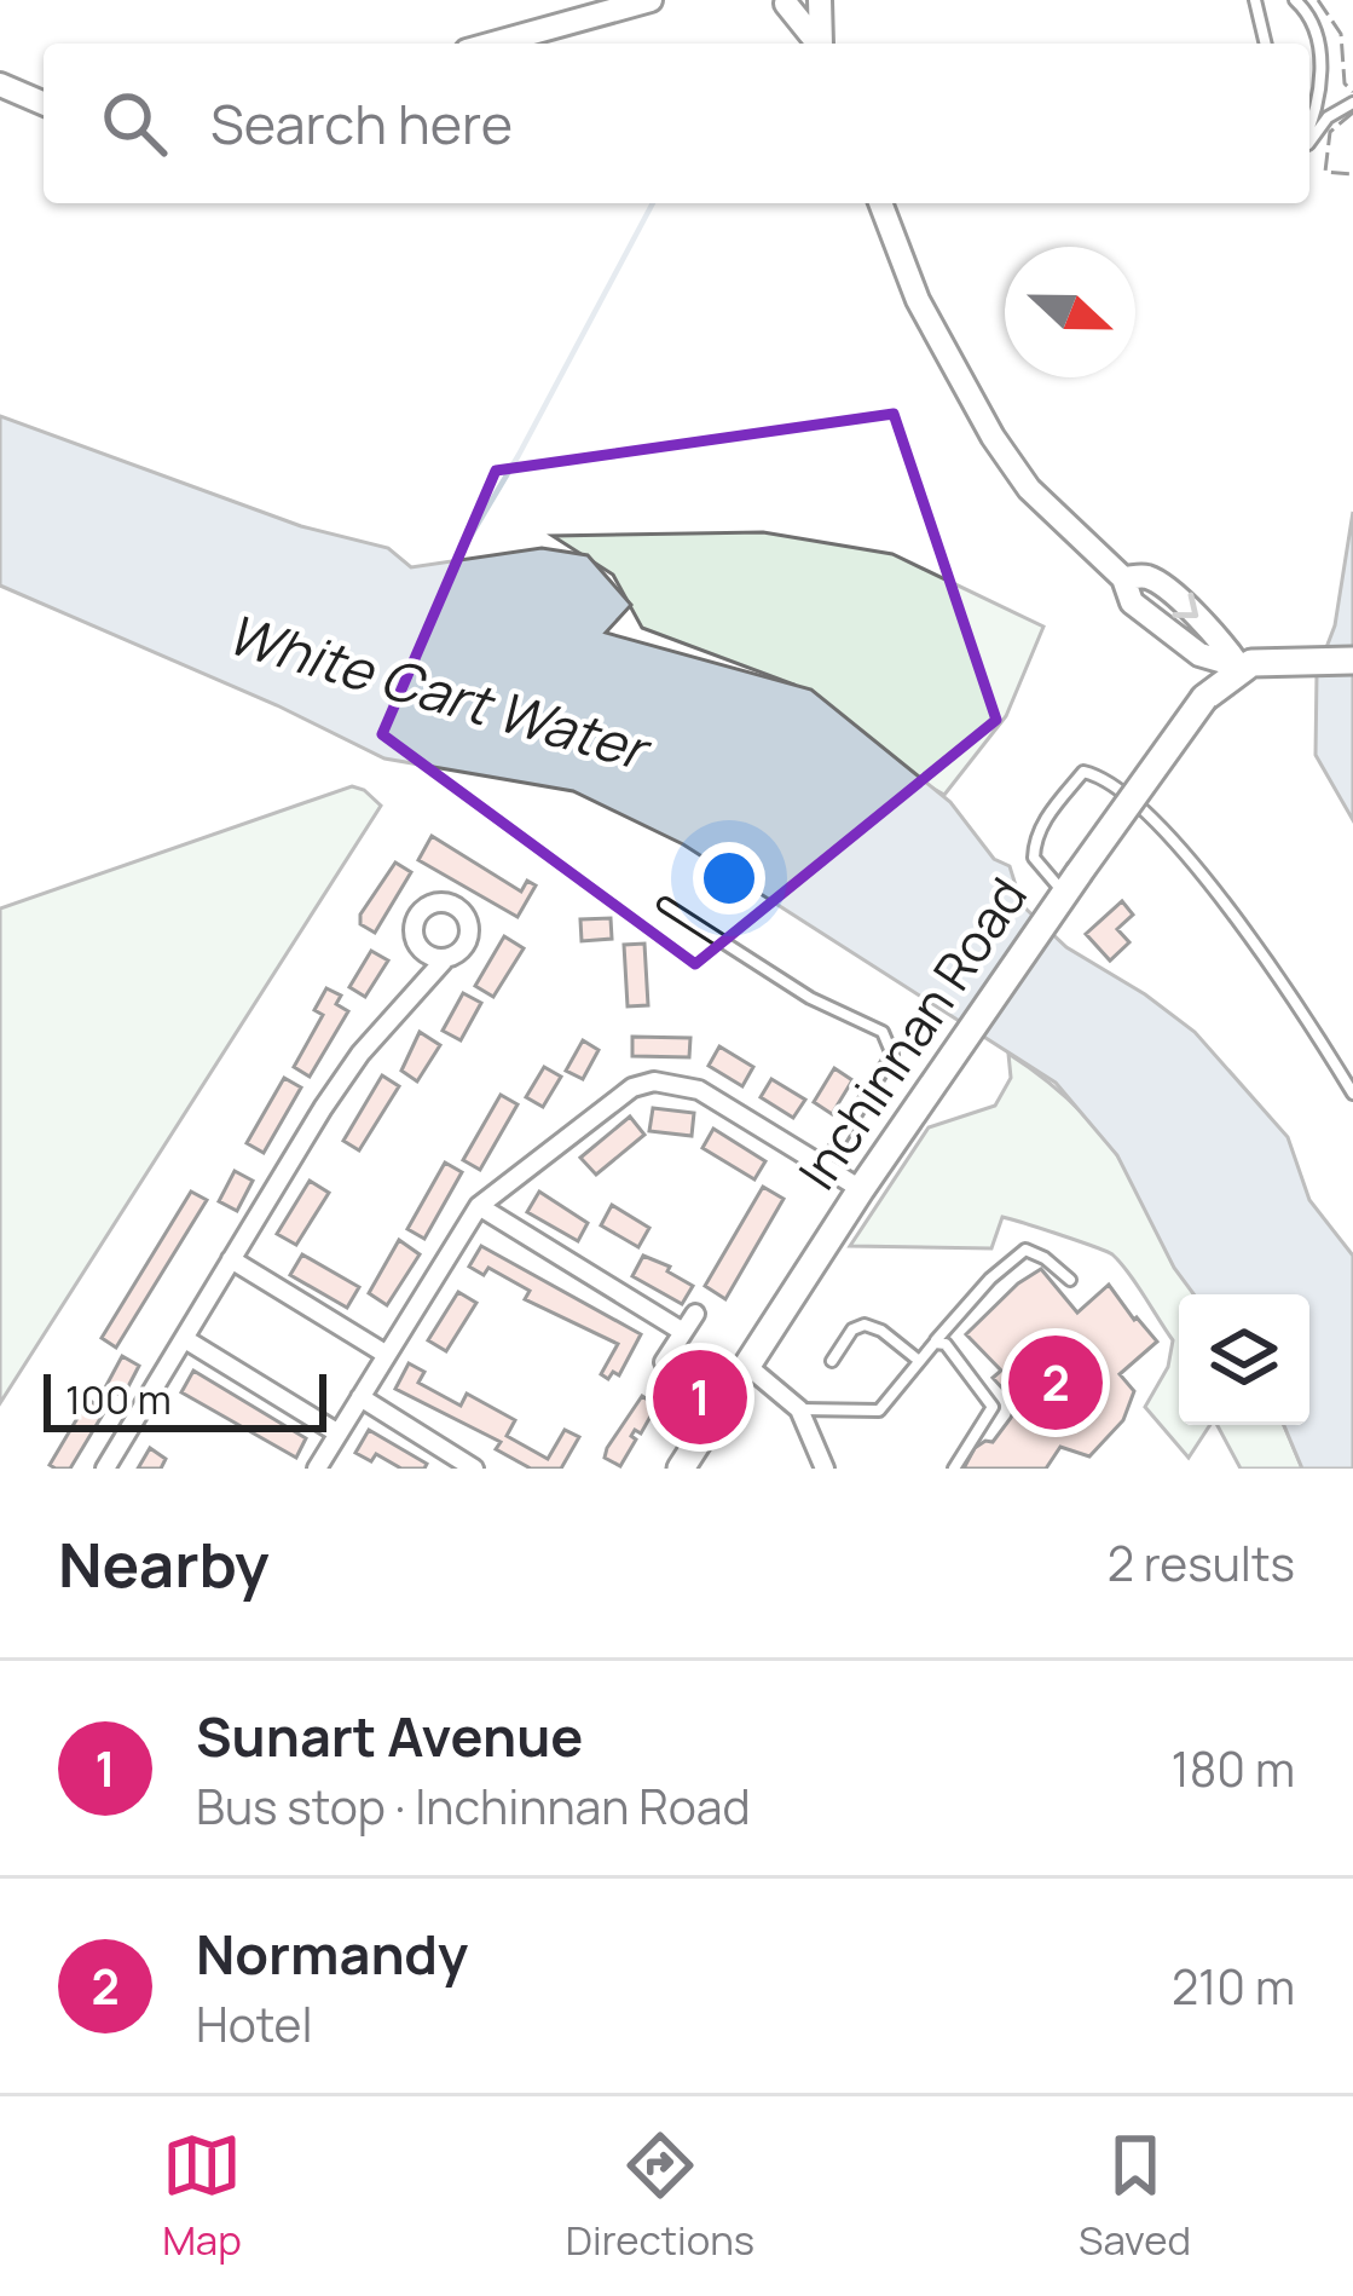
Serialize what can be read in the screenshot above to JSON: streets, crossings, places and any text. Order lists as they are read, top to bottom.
{
  "streets": {
    "main road": ["Inchinnan Road"]
  },
  "water": ["White Cart Water"],
  "scale_bar": "100 m",
  "north": "right",
  "page": {
    "search": "Search here",
    "pins": ["2", "1"],
    "scale": "100 m",
    "heading": ["Nearby", "2 results"],
    "list": [
      {
        "mark": "1",
        "name": "Sunart Avenue",
        "note": "Bus stop · Inchinnan Road",
        "value": "180 m"
      },
      {
        "mark": "2",
        "name": "Normandy",
        "note": "Hotel",
        "value": "210 m"
      }
    ],
    "nav": ["Map", "Directions", "Saved"]
  }
}
